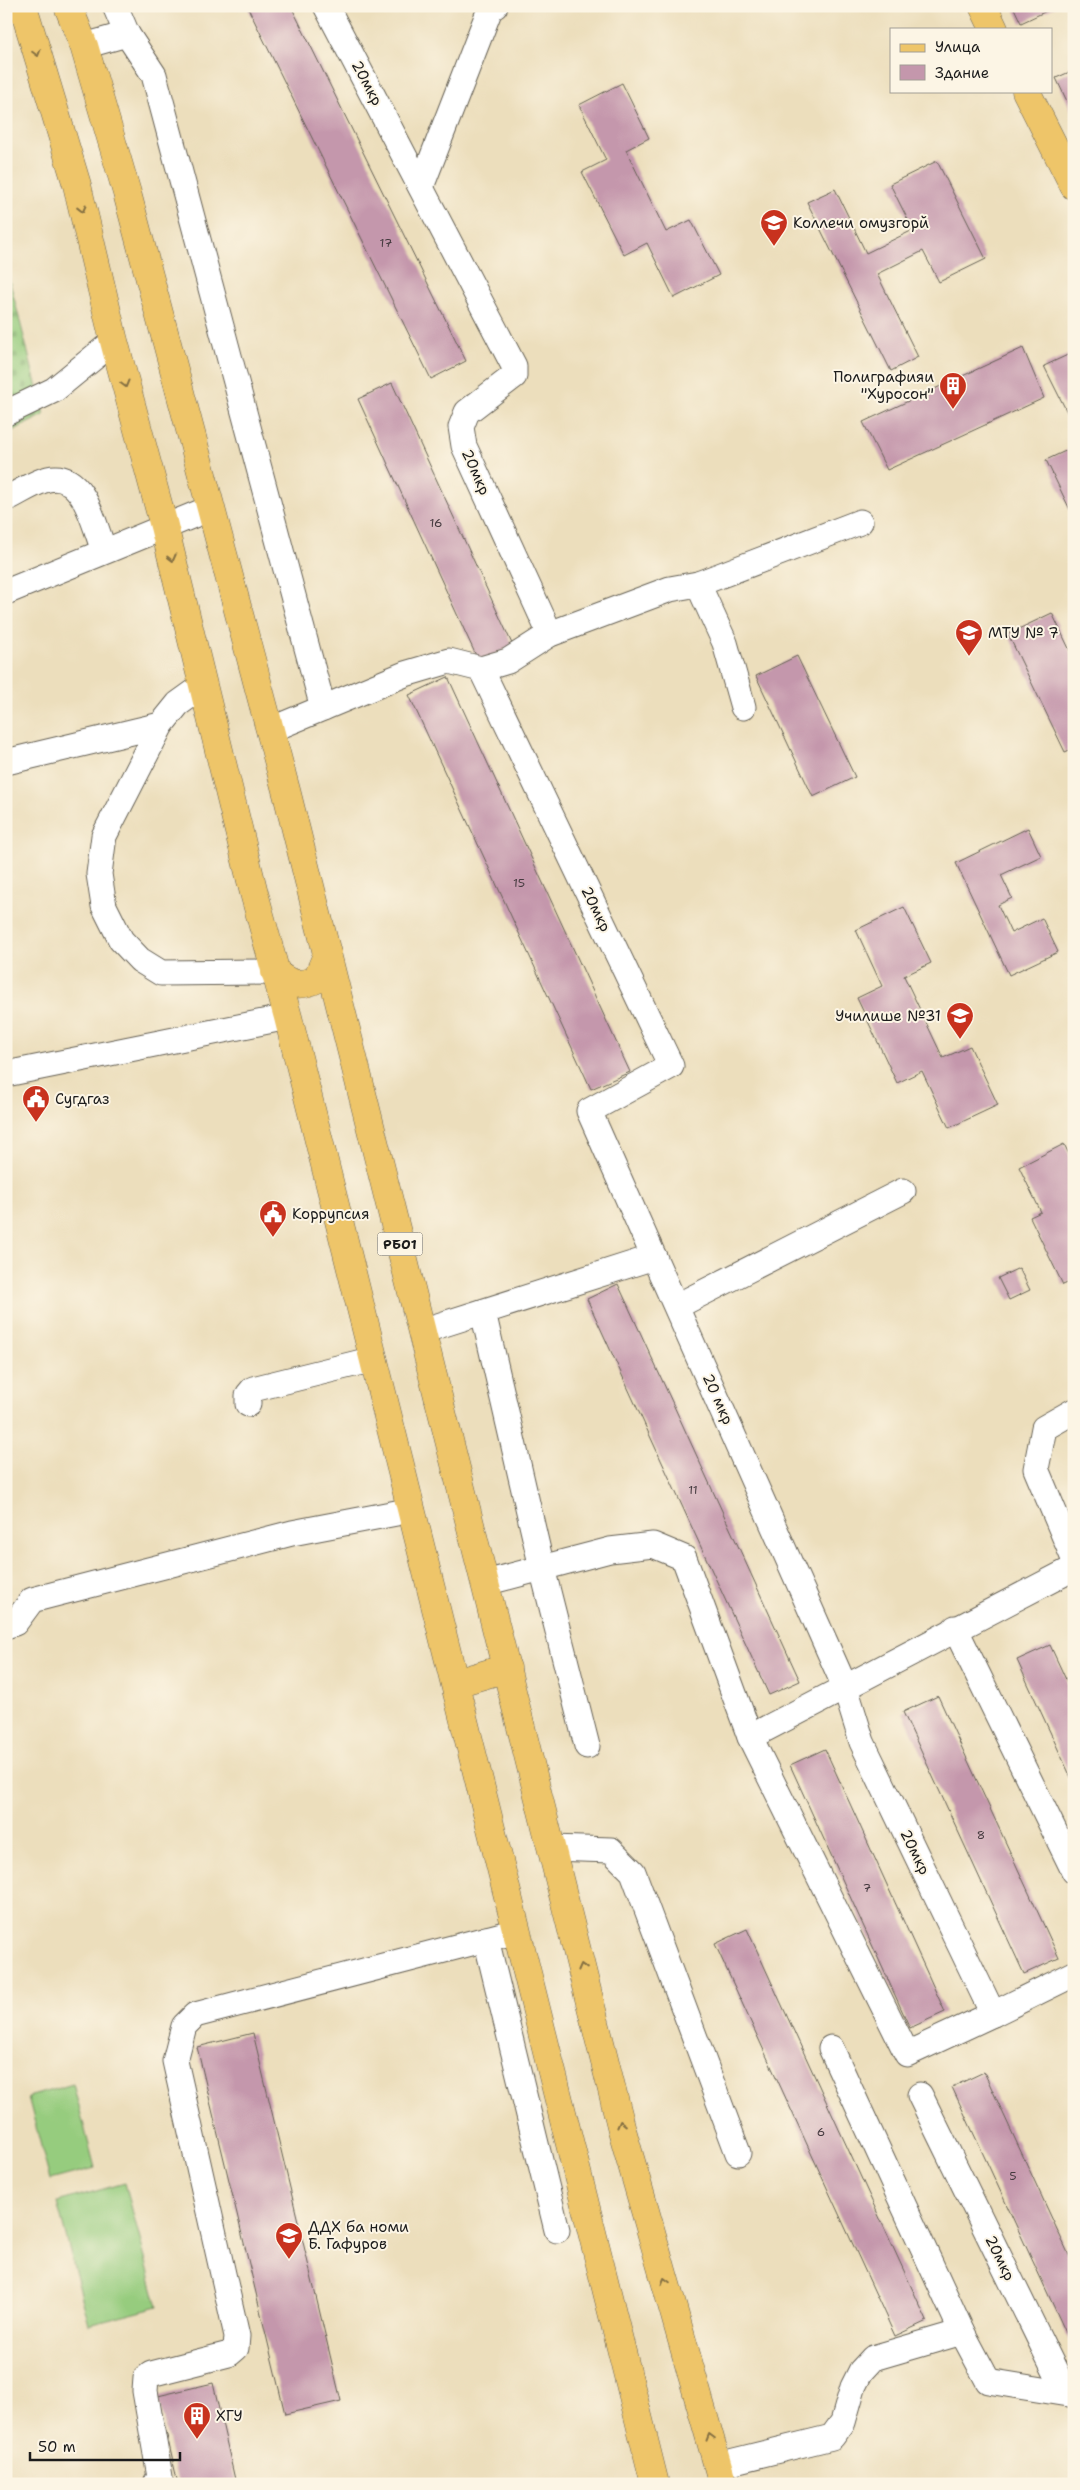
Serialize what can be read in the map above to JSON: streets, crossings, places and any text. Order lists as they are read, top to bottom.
{
  "streets": {
    "main road": ["РБ01"],
    "street": ["20мкр", "20 мкр"]
  },
  "crossings": [
    ["20мкр", "20 мкр"]
  ],
  "places": {
    "school or university": [
      "Коллечи омузгорй",
      "МТУ № 7",
      "Училише №31",
      "ДДХ ба номи Б. Гафуров"
    ],
    "building": ["Полиграфияи \"Хуросон\"", "ХГУ"],
    "public building": ["Сугдгаз", "Коррупсия"]
  },
  "house_numbers": [
    "17",
    "16",
    "15",
    "11",
    "8",
    "7",
    "6",
    "5"
  ],
  "legend": ["Улица", "Здание"],
  "scale_bar": "50 m"
}
